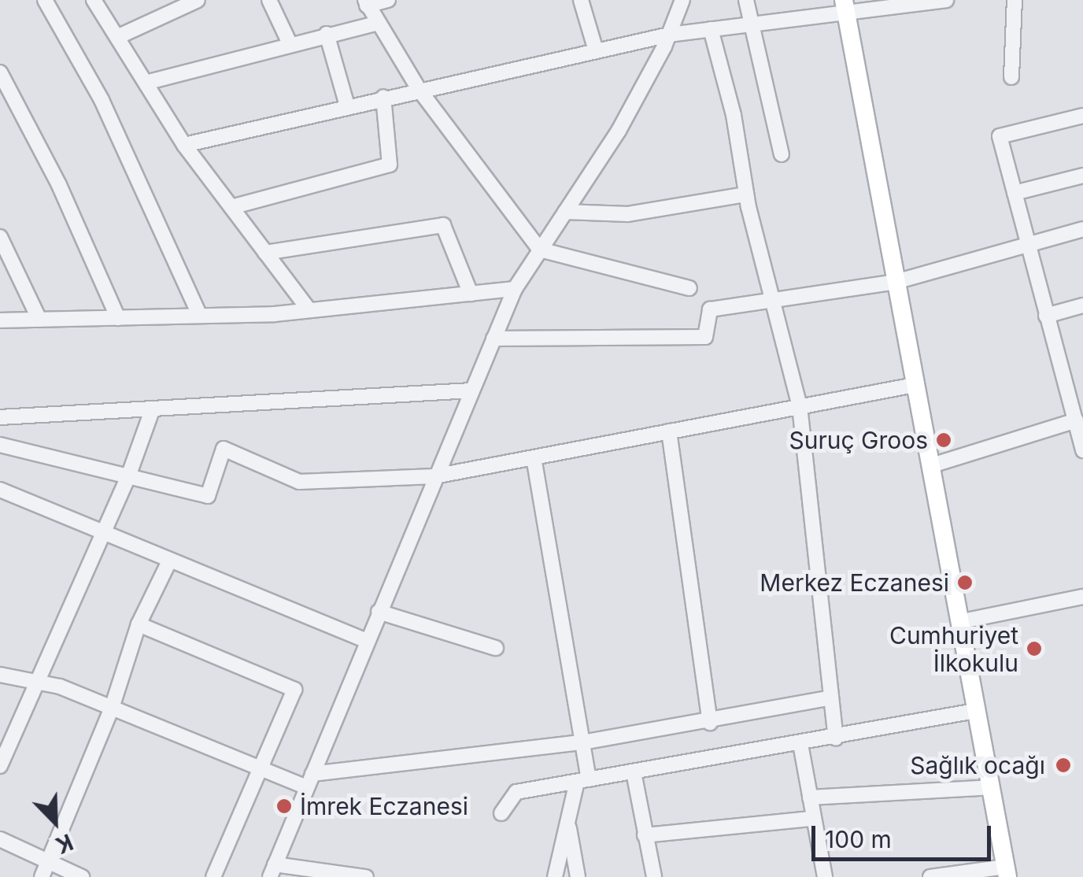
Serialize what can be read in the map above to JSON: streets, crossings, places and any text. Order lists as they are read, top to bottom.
{
  "places": [
    "Suruç Groos",
    "Merkez Eczanesi",
    "Cumhuriyet İlkokulu",
    "Sağlık ocağı",
    "İmrek Eczanesi"
  ],
  "scale_bar": "100 m",
  "north": "bottom right"
}
